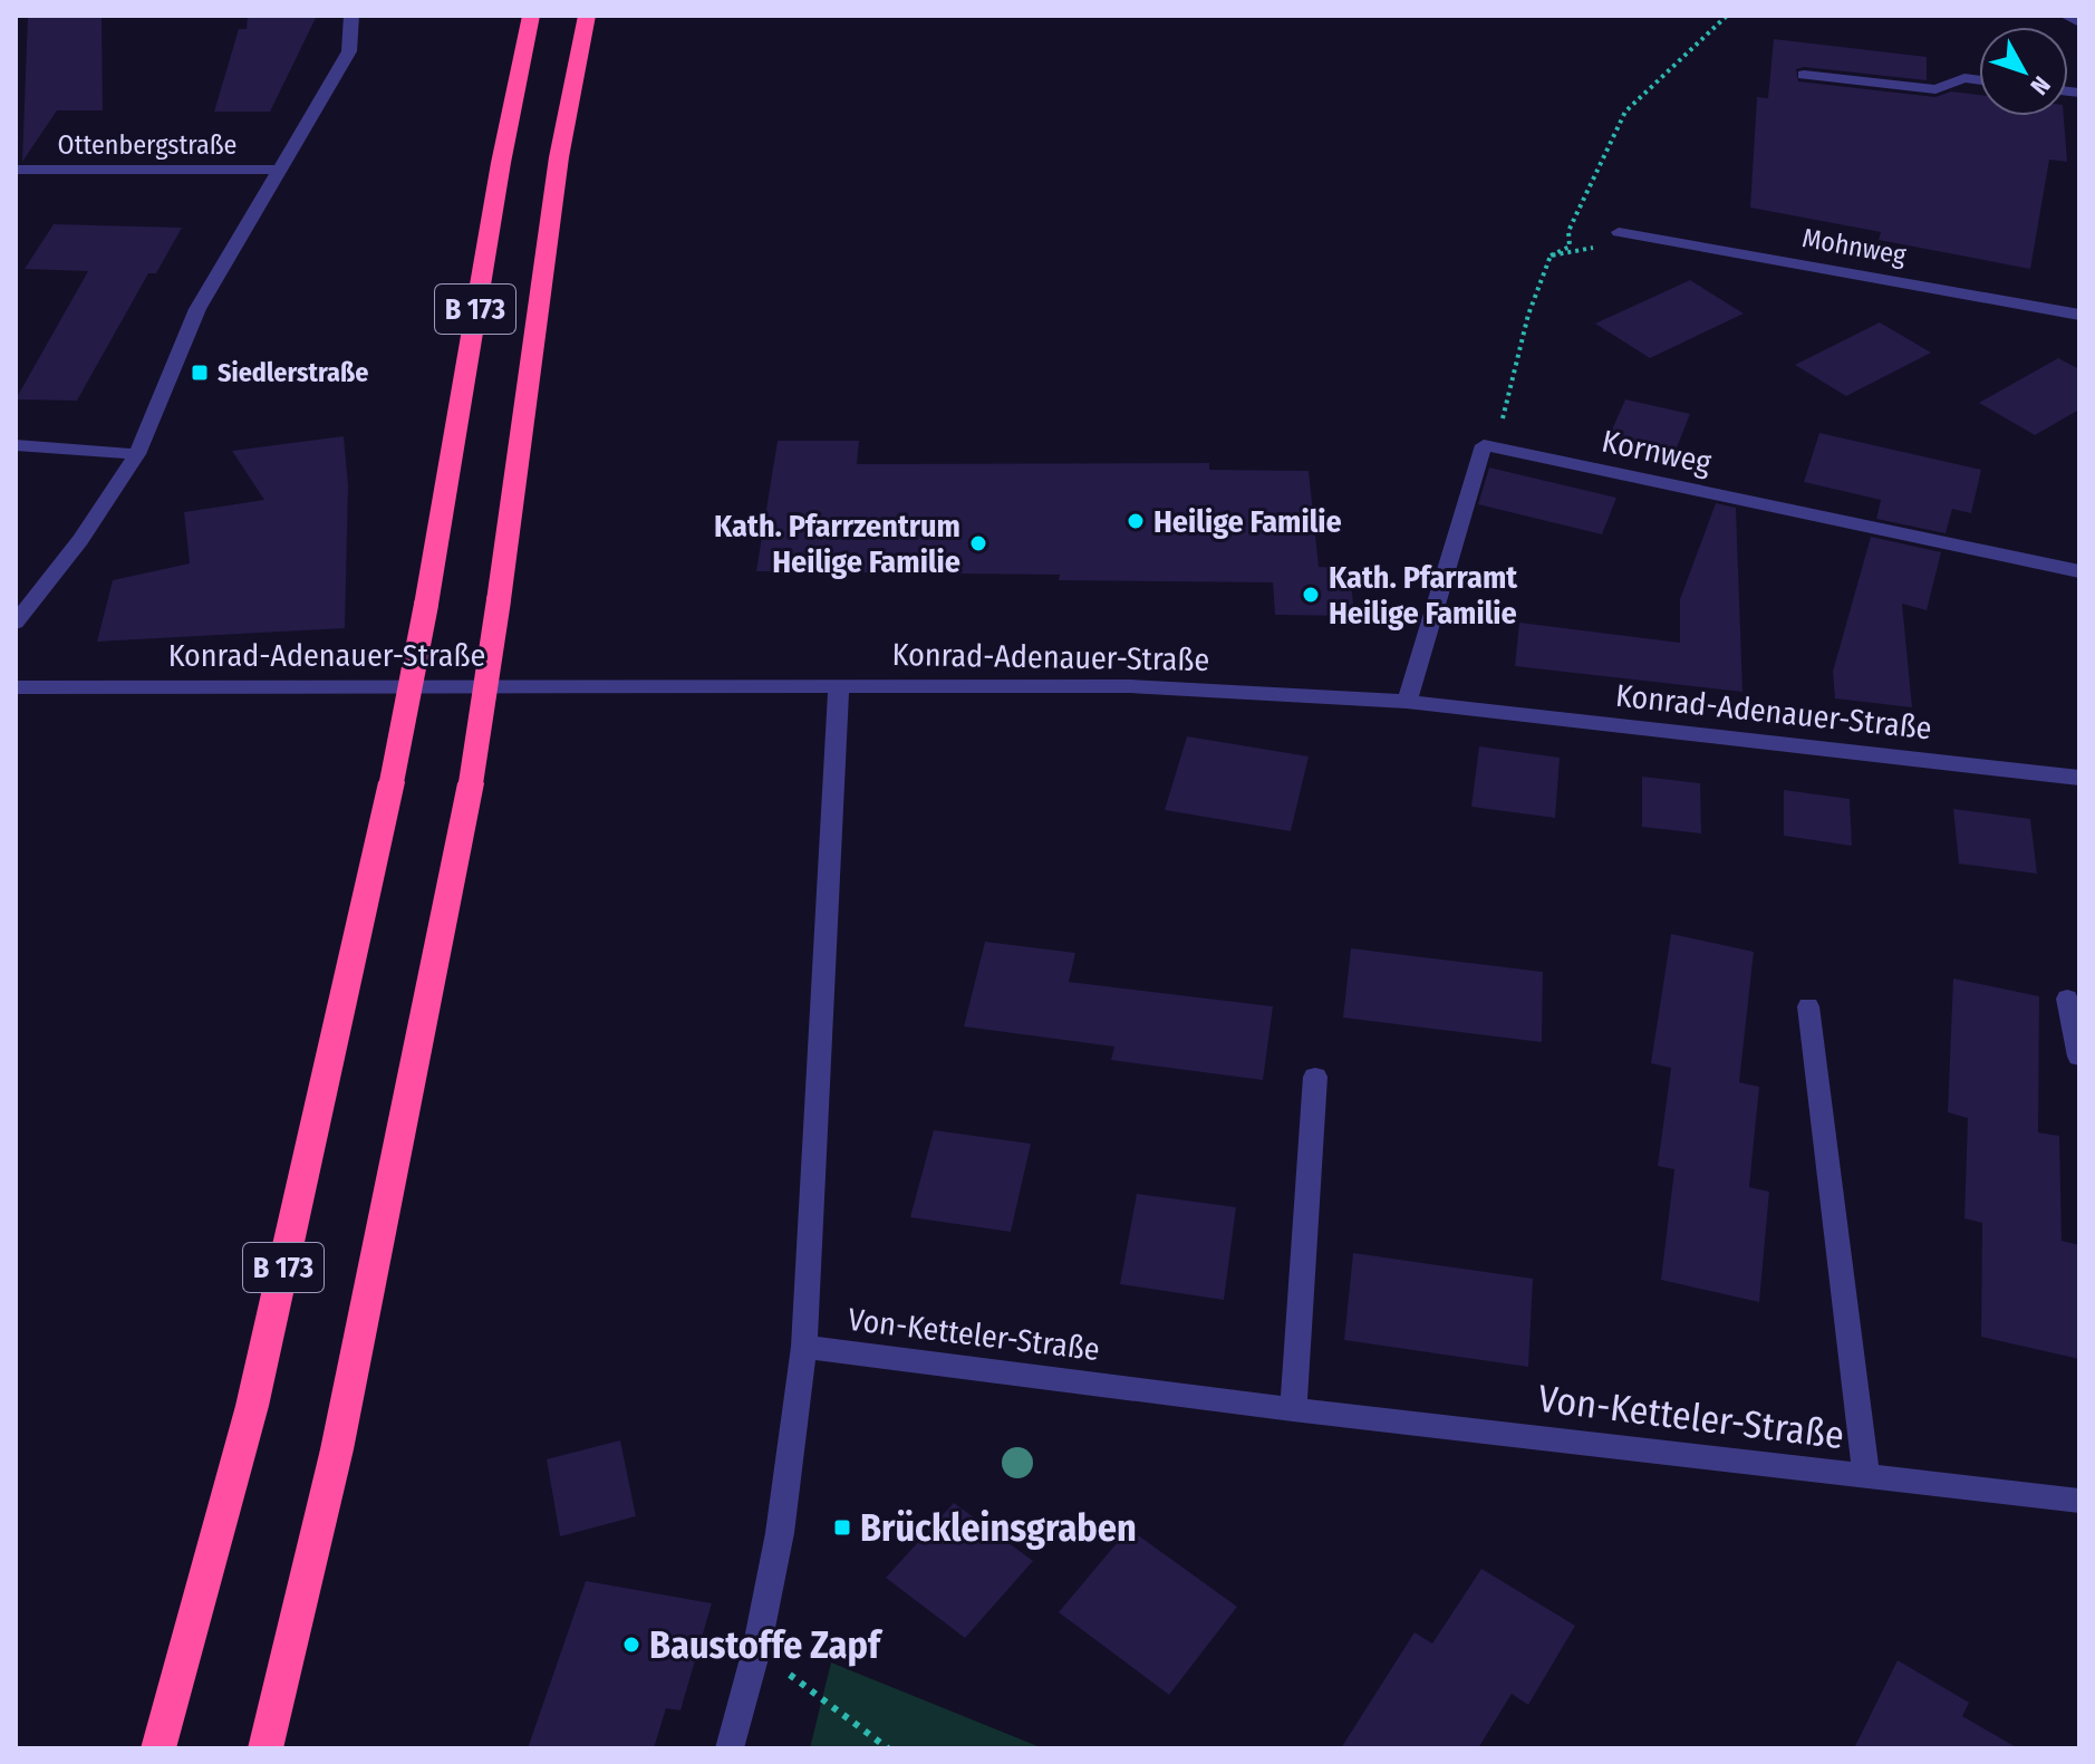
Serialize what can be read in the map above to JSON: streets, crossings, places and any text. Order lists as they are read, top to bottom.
{
  "streets": {
    "highway": ["B 173"],
    "street": [
      "Ottenbergstraße",
      "Mohnweg",
      "Kornweg",
      "Konrad-Adenauer-Straße",
      "Von-Ketteler-Straße"
    ]
  },
  "places": {
    "transit": ["Siedlerstraße", "Brückleinsgraben"],
    "other": [
      "Heilige Familie",
      "Kath. Pfarrzentrum Heilige Familie",
      "Kath. Pfarramt Heilige Familie",
      "Baustoffe Zapf"
    ]
  },
  "north": "bottom right"
}
